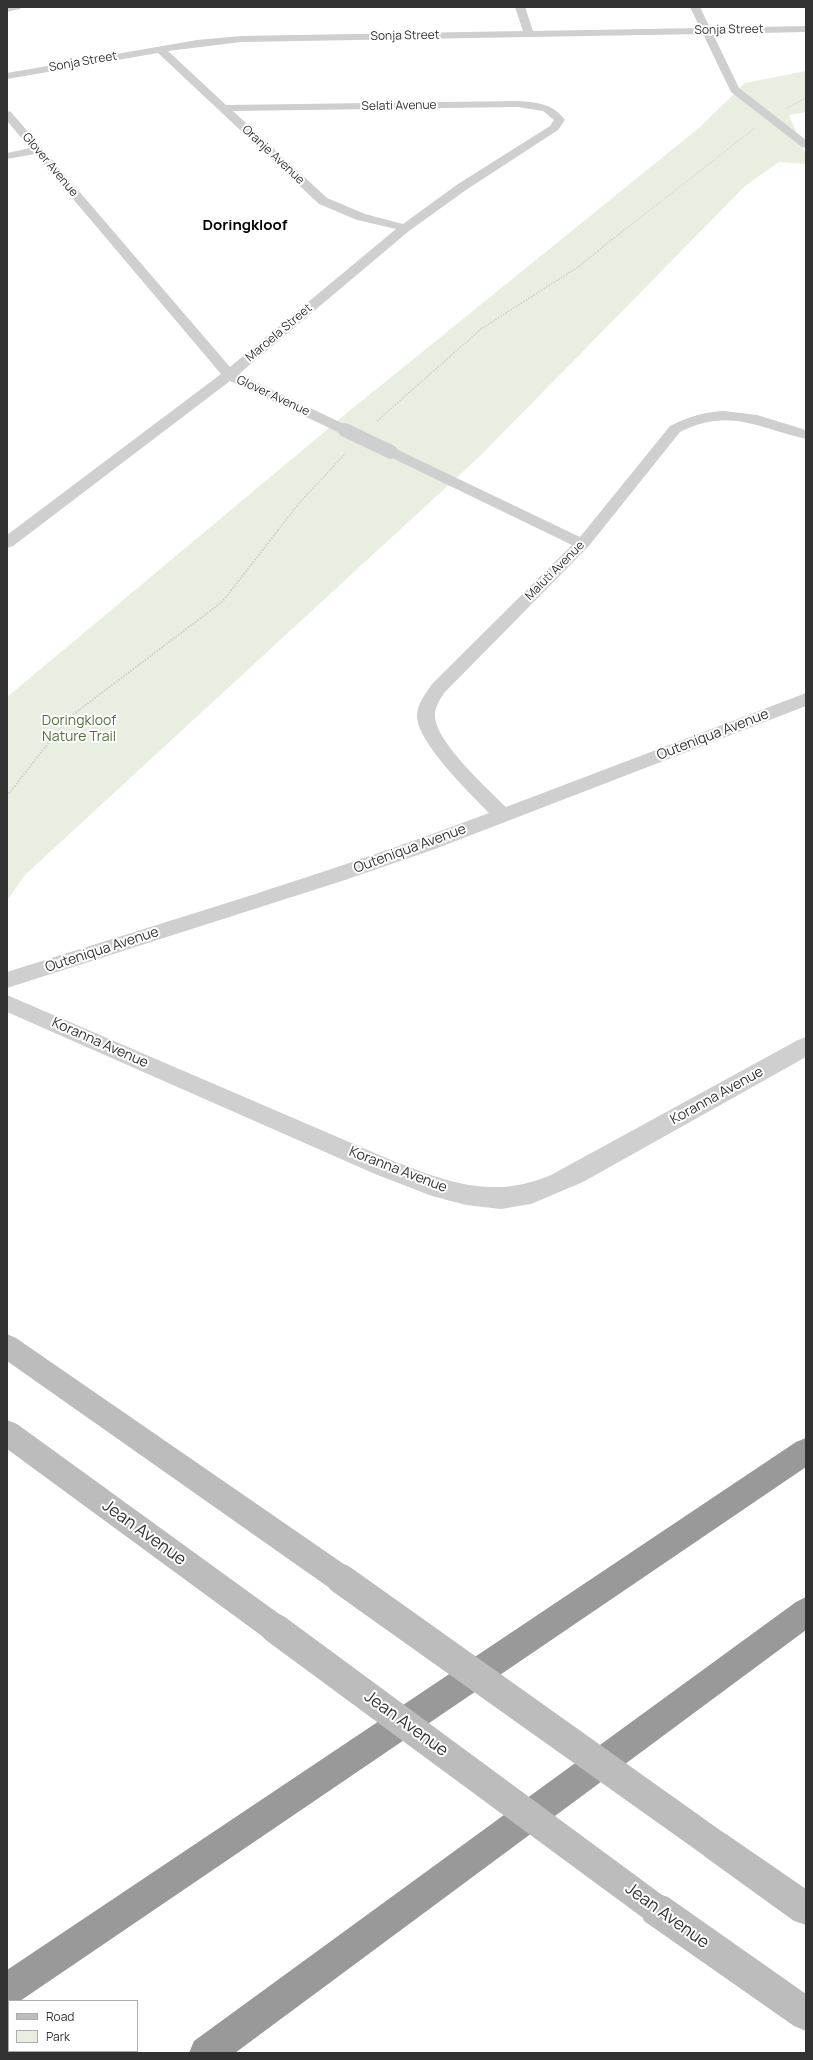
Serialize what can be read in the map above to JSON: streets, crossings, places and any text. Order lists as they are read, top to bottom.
{
  "streets": {
    "main road": ["Jean Avenue"],
    "street": [
      "Sonja Street",
      "Selati Avenue",
      "Oranje Avenue",
      "Glover Avenue",
      "Maroela Street",
      "Maluti Avenue",
      "Outeniqua Avenue",
      "Koranna Avenue"
    ]
  },
  "crossings": [
    ["Sonja Street", "Oranje Avenue"],
    ["Selati Avenue", "Oranje Avenue"],
    ["Selati Avenue", "Maroela Street"],
    ["Oranje Avenue", "Maroela Street"],
    ["Glover Avenue", "Maroela Street"],
    ["Glover Avenue", "Maluti Avenue"],
    ["Maluti Avenue", "Outeniqua Avenue"]
  ],
  "districts": ["Doringkloof"],
  "parks": ["Doringkloof Nature Trail"],
  "legend": ["Road", "Park"]
}
